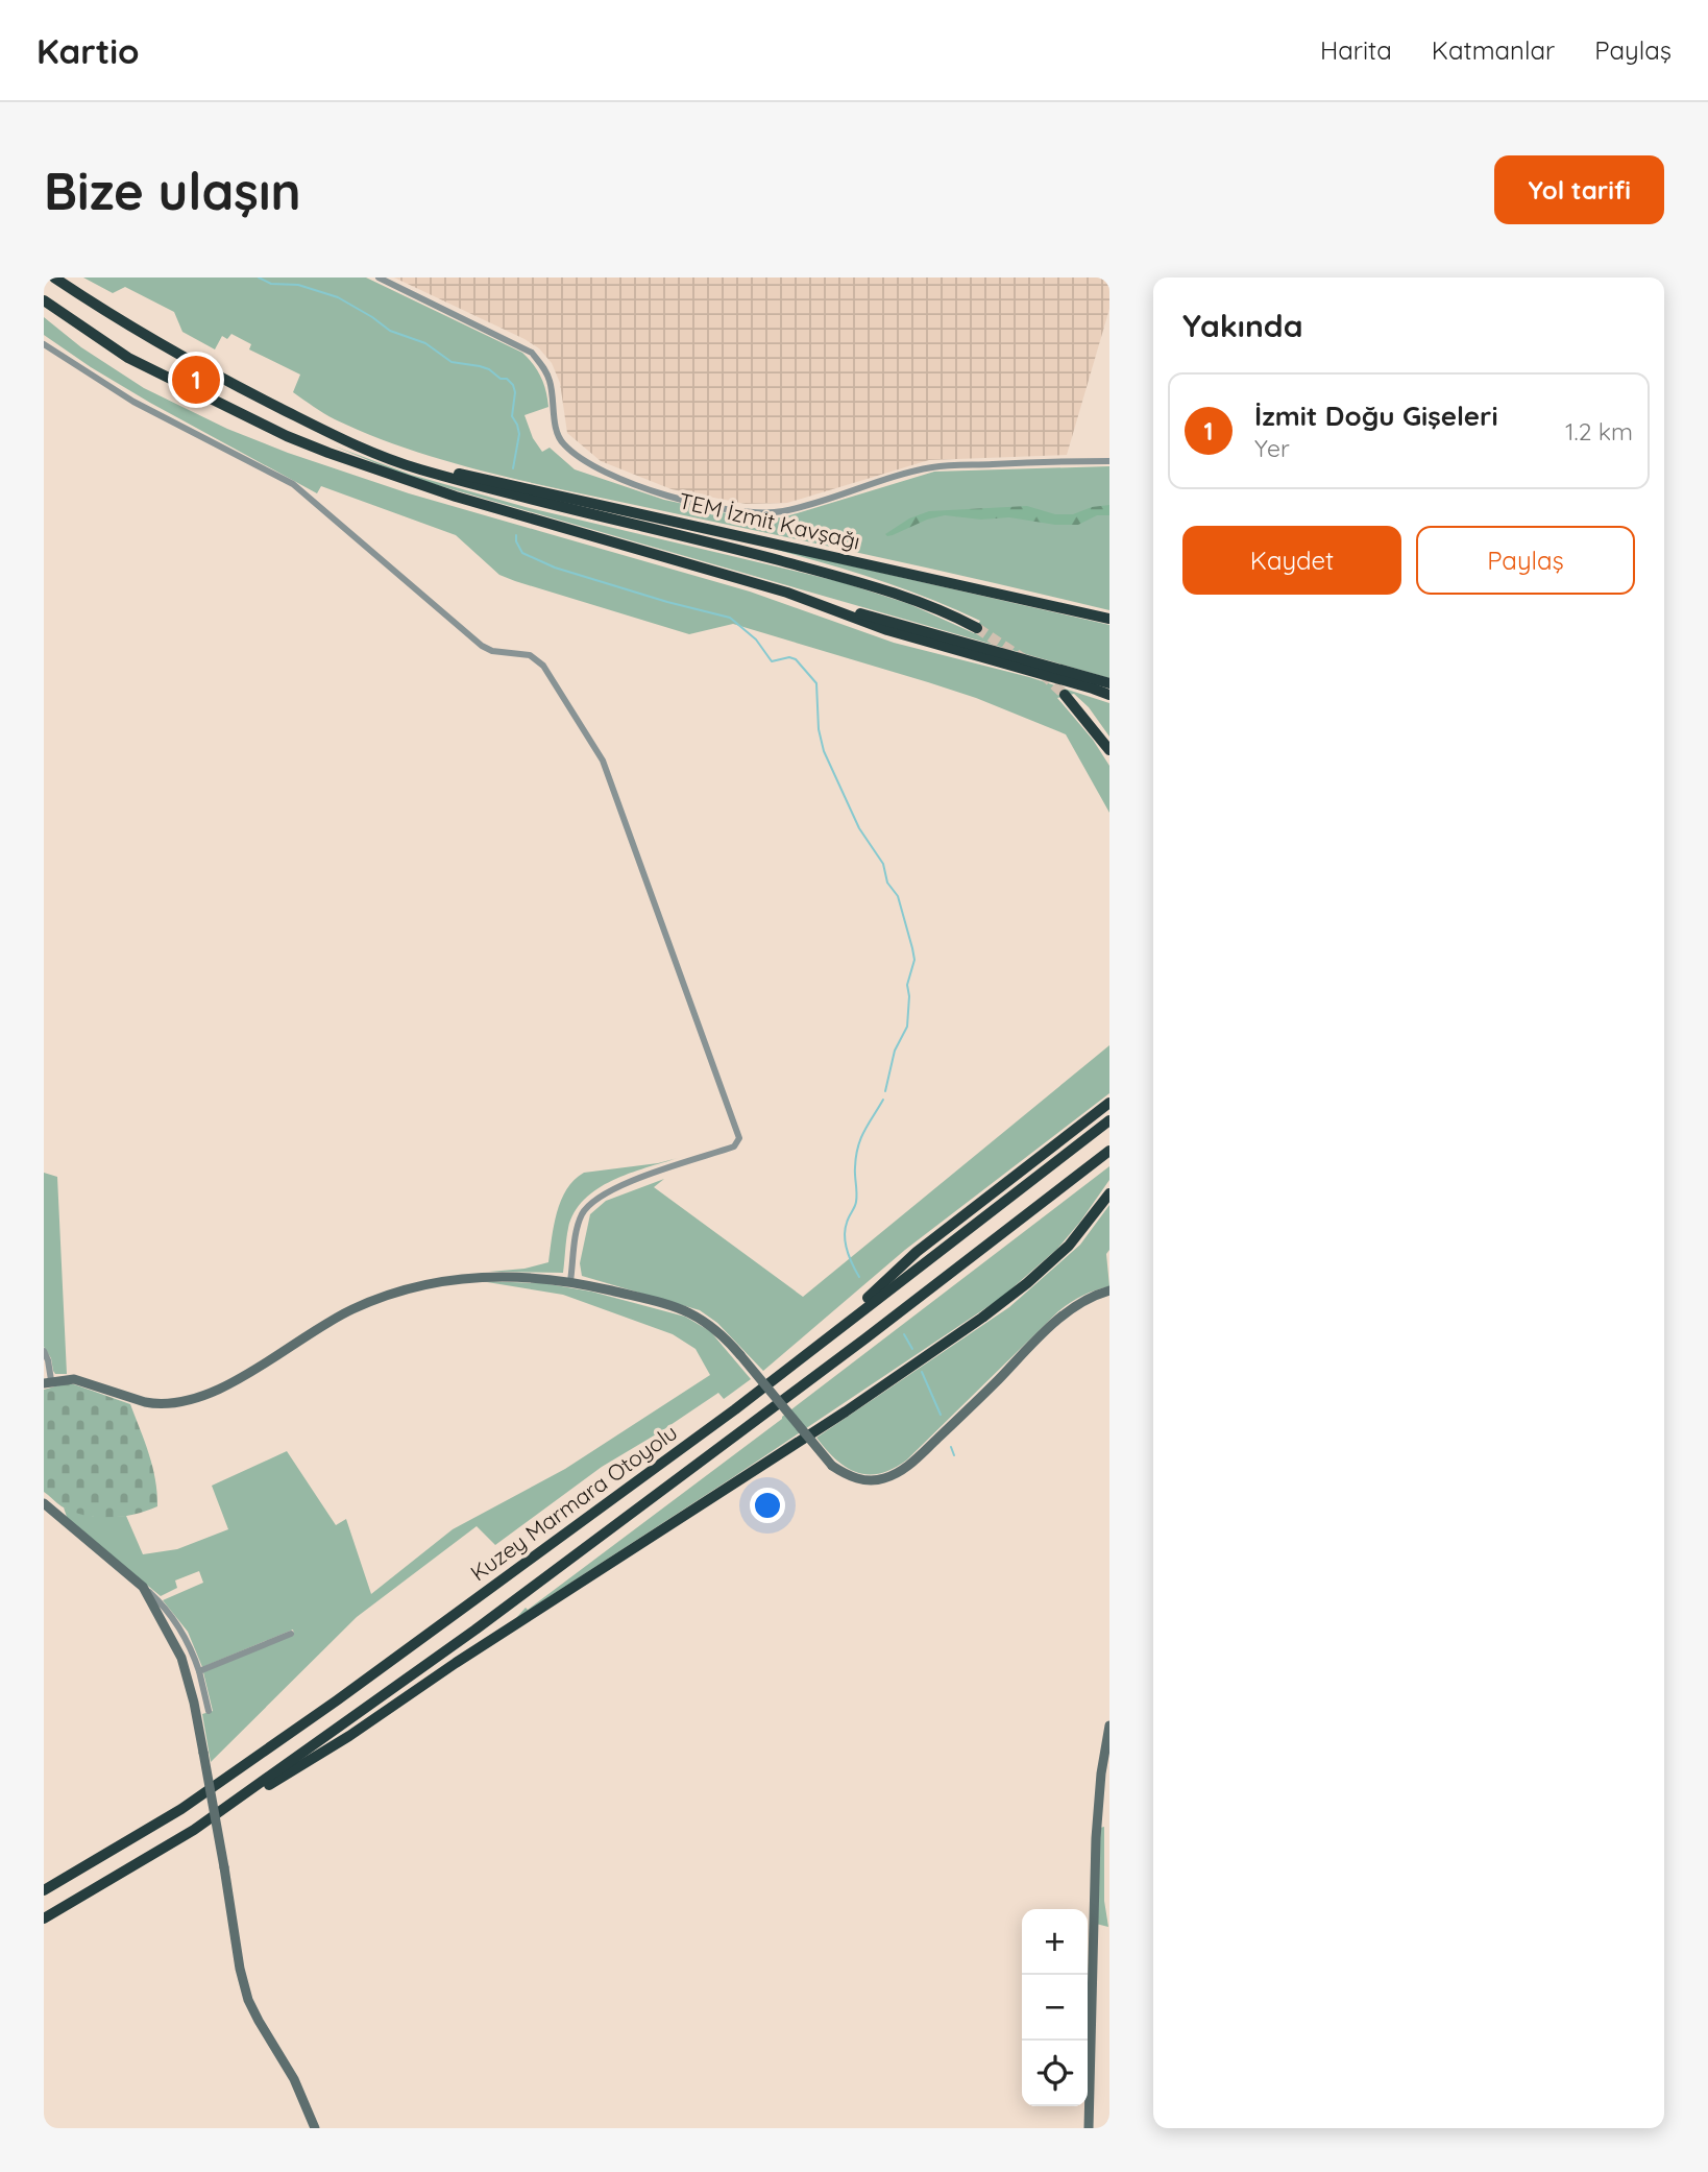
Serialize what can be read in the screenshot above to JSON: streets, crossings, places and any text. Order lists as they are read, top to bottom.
{
  "streets": {
    "highway": ["TEM İzmit Kavşağı", "Kuzey Marmara Otoyolu"]
  },
  "page": {
    "header": "Kartio",
    "nav": ["Harita", "Katmanlar", "Paylaş"],
    "buttons": [
      "Yol tarifi",
      ["Kaydet", "Paylaş"]
    ],
    "title": "Bize ulaşın",
    "heading": "Yakında",
    "pins": "1",
    "list": [
      {
        "mark": "1",
        "name": "İzmit Doğu Gişeleri",
        "note": "Yer",
        "value": "1.2 km"
      }
    ],
    "map_buttons": ["+", "−"]
  }
}
